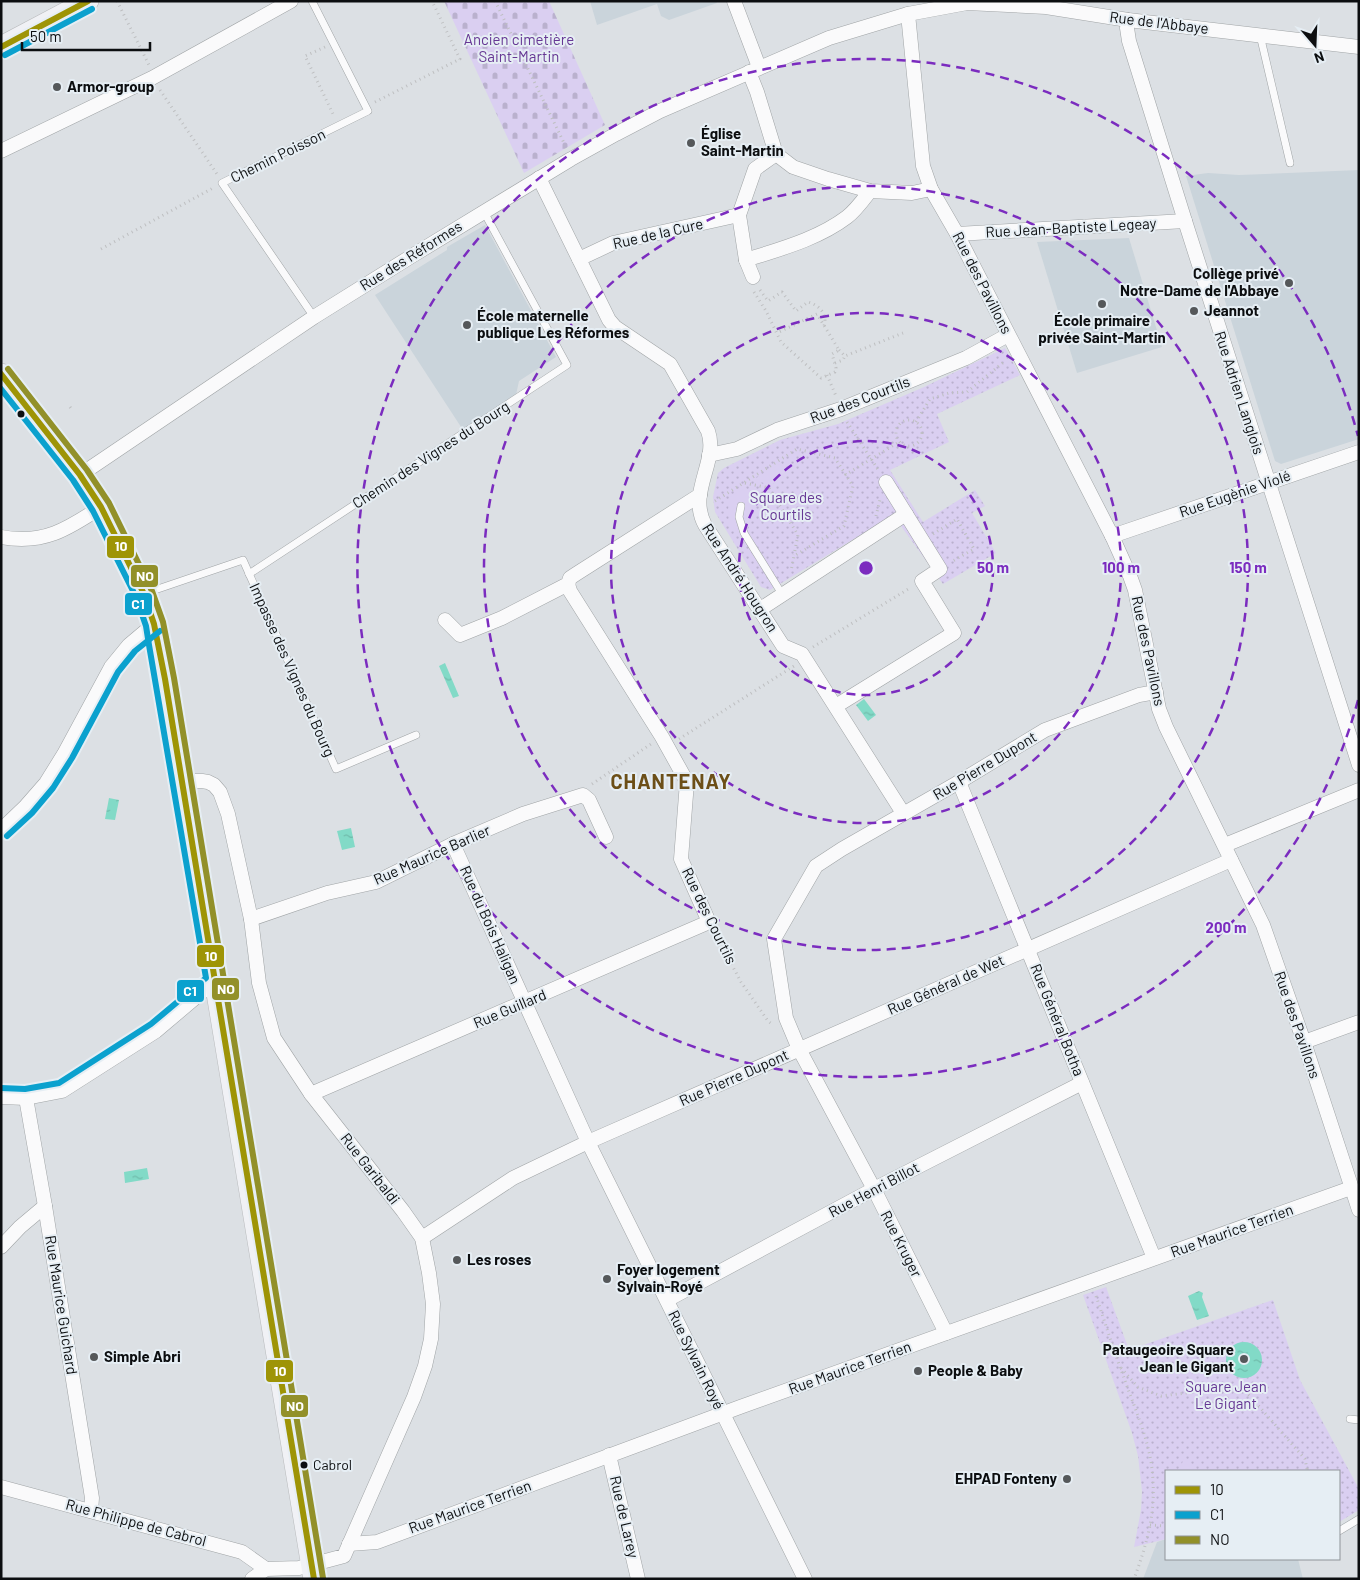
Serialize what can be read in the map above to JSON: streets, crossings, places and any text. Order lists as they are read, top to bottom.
{
  "streets": {
    "street": [
      "Rue de l'Abbaye",
      "Rue Jean-Baptiste Legeay",
      "Rue de la Cure",
      "Rue des Réformes",
      "Rue des Pavillons",
      "Rue Adrien Langlois",
      "Rue des Courtils",
      "Rue Eugènie Violé",
      "Rue André Hougron",
      "Rue Pierre Dupont",
      "Rue Maurice Barlier",
      "Rue du Bois Haligan",
      "Rue Général de Wet",
      "Rue Guillard",
      "Rue Général Botha",
      "Rue Garibaldi",
      "Rue Henri Billot",
      "Rue Maurice Terrien",
      "Rue Kruger",
      "Rue Maurice Guichard",
      "Rue Sylvain Royé",
      "Rue de Larey",
      "Rue Philippe de Cabrol"
    ],
    "lane": ["Chemin Poisson", "Chemin des Vignes du Bourg", "Impasse des Vignes du Bourg"]
  },
  "crossings": [
    ["Rue de l'Abbaye", "Rue des Réformes"],
    ["Rue de l'Abbaye", "Rue des Pavillons"],
    ["Rue de l'Abbaye", "Rue Adrien Langlois"],
    ["Chemin Poisson", "Rue des Réformes"],
    ["Rue Jean-Baptiste Legeay", "Rue des Pavillons"],
    ["Rue Jean-Baptiste Legeay", "Rue Adrien Langlois"],
    ["Rue de la Cure", "Rue André Hougron"],
    ["Rue des Réformes", "Chemin des Vignes du Bourg"],
    ["Rue des Réformes", "Rue André Hougron"],
    ["Rue des Pavillons", "Rue des Courtils"],
    ["Rue des Pavillons", "Rue Eugènie Violé"],
    ["Rue des Pavillons", "Rue Pierre Dupont"],
    ["Rue des Pavillons", "Rue Général de Wet"],
    ["Rue des Pavillons", "Rue Maurice Terrien"],
    ["Rue Adrien Langlois", "Rue Eugènie Violé"],
    ["Rue des Courtils", "Rue André Hougron"],
    ["Rue des Courtils", "Rue Guillard"],
    ["Chemin des Vignes du Bourg", "Impasse des Vignes du Bourg"],
    ["Rue André Hougron", "Rue Pierre Dupont"],
    ["Rue Pierre Dupont", "Rue du Bois Haligan"],
    ["Rue Pierre Dupont", "Rue Général de Wet"],
    ["Rue Pierre Dupont", "Rue Général Botha"],
    ["Rue Pierre Dupont", "Rue Garibaldi"],
    ["Rue Pierre Dupont", "Rue Kruger"],
    ["Rue Pierre Dupont", "Rue Sylvain Royé"],
    ["Rue Maurice Barlier", "Rue du Bois Haligan"],
    ["Rue Maurice Barlier", "Rue Garibaldi"],
    ["Rue du Bois Haligan", "Rue Guillard"],
    ["Rue du Bois Haligan", "Rue Sylvain Royé"],
    ["Rue Général de Wet", "Rue Général Botha"],
    ["Rue Général de Wet", "Rue Kruger"],
    ["Rue Guillard", "Rue Garibaldi"],
    ["Rue Général Botha", "Rue Henri Billot"],
    ["Rue Général Botha", "Rue Maurice Terrien"],
    ["Rue Garibaldi", "Rue Maurice Terrien"],
    ["Rue Henri Billot", "Rue Kruger"],
    ["Rue Henri Billot", "Rue Sylvain Royé"],
    ["Rue Maurice Terrien", "Rue Kruger"],
    ["Rue Maurice Terrien", "Rue Sylvain Royé"],
    ["Rue Maurice Terrien", "Rue de Larey"],
    ["Rue Maurice Guichard", "Rue Philippe de Cabrol"]
  ],
  "districts": ["CHANTENAY"],
  "parks": ["Ancien cimetière Saint-Martin", "Square des Courtils", "Square Jean Le Gigant"],
  "places": [
    "Armor-group",
    "Église Saint-Martin",
    "Collège privé Notre-Dame de l'Abbaye",
    "École primaire privée Saint-Martin",
    "Jeannot",
    "École maternelle publique Les Réformes",
    "Les roses",
    "Foyer logement Sylvain-Royé",
    "Simple Abri",
    "Pataugeoire Square Jean le Gigant",
    "People & Baby",
    "Cabrol",
    "EHPAD Fonteny"
  ],
  "lines": ["transit line 10", "transit line C1", "transit line NO"],
  "legend": ["10", "C1", "NO"],
  "scale_bar": "50 m",
  "north": "bottom",
  "rings": [
    "50 m",
    "100 m",
    "150 m",
    "200 m"
  ]
}
